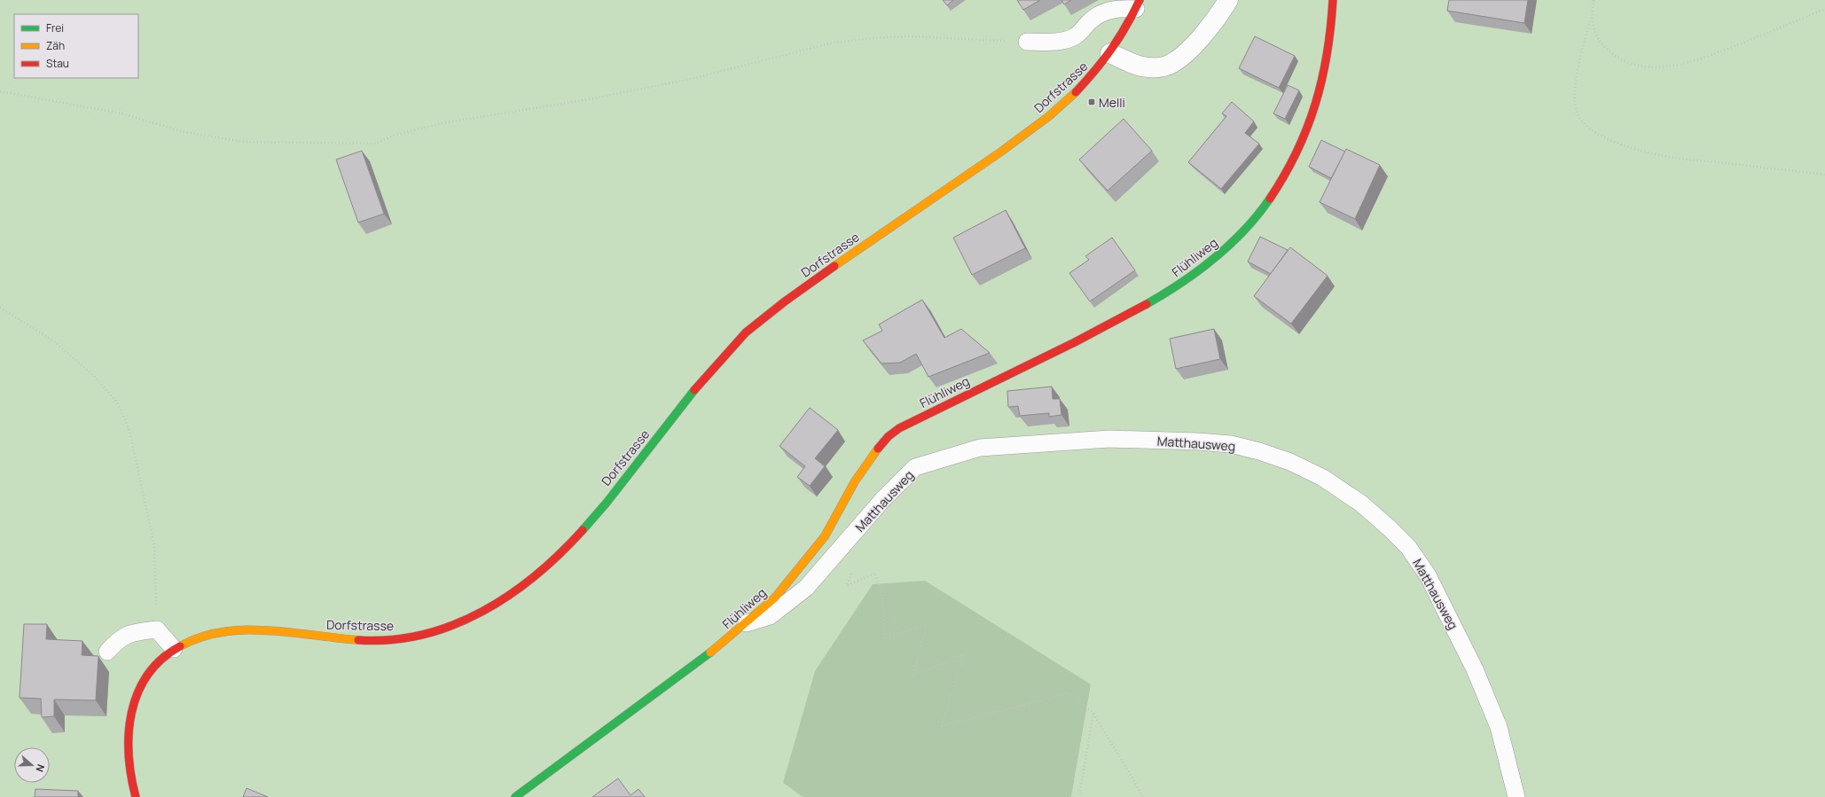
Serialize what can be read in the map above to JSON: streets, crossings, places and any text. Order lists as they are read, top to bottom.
{
  "streets": {
    "street": ["Dorfstrasse", "Flühliweg"],
    "lane": ["Matthausweg"]
  },
  "crossings": [
    ["Flühliweg", "Matthausweg"]
  ],
  "places": {
    "transit": ["Melli"]
  },
  "legend": ["Frei", "Zäh", "Stau"],
  "north": "right"
}
